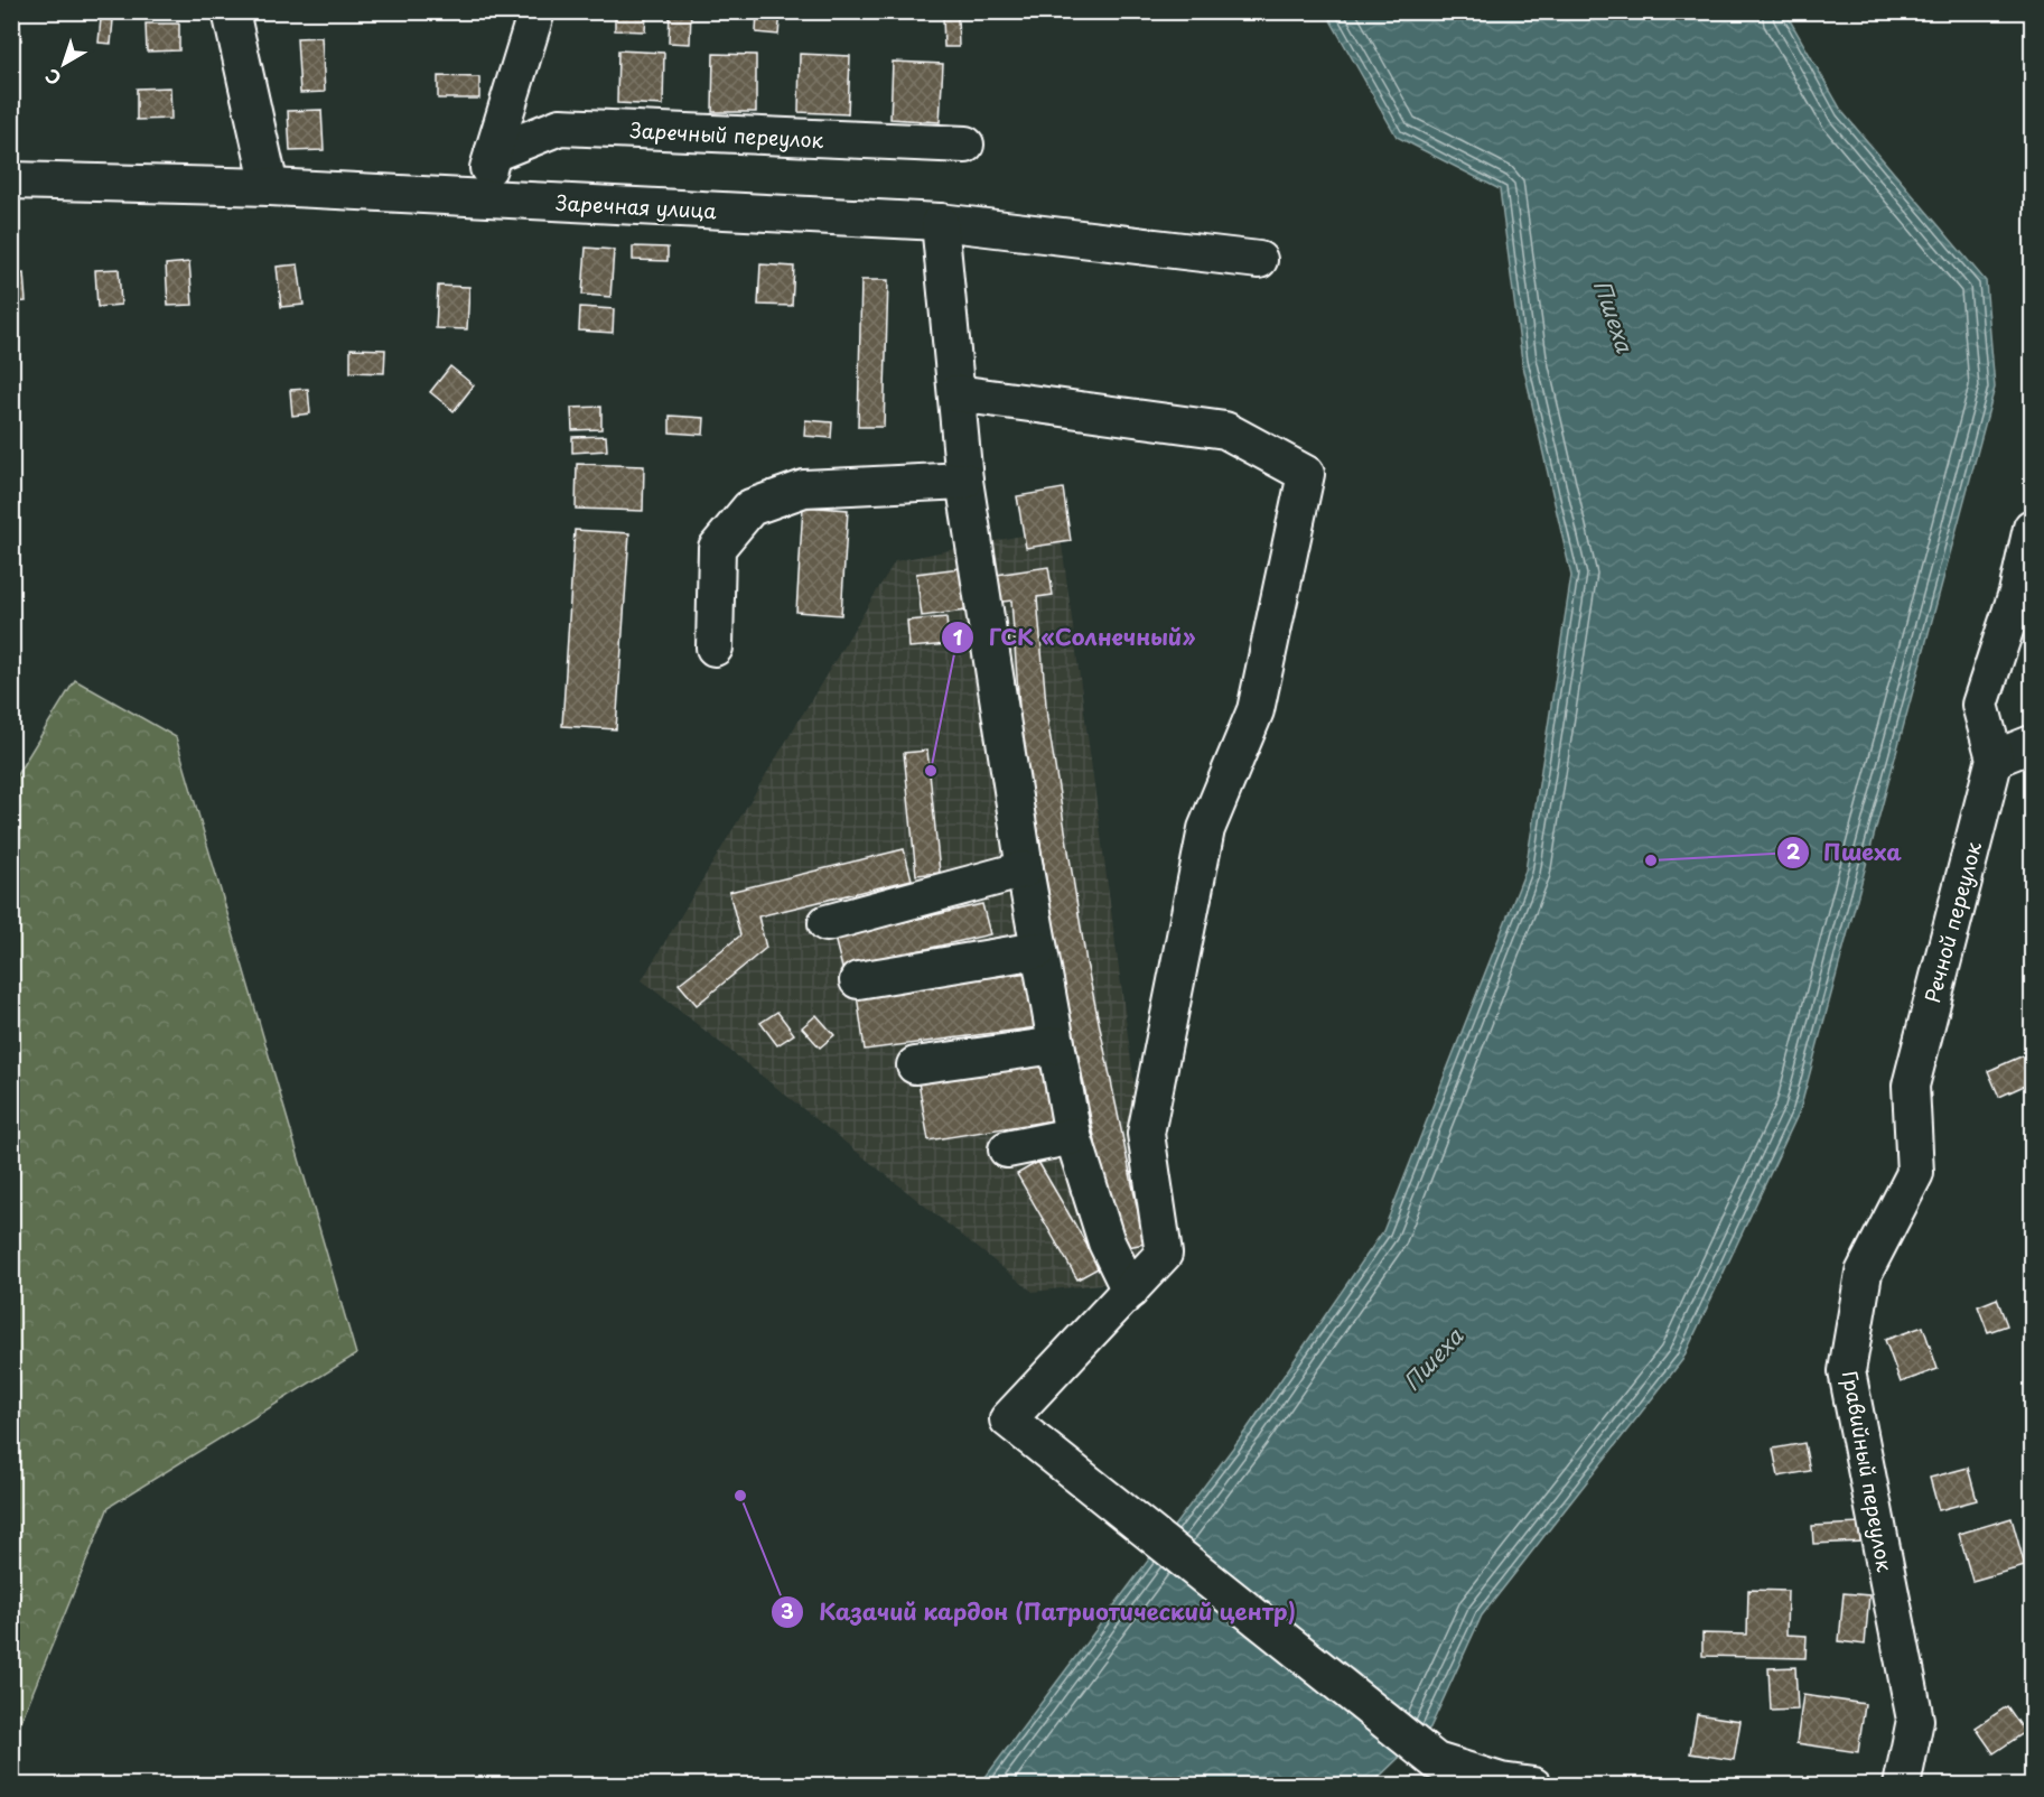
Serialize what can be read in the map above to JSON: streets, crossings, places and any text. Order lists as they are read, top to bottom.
{
  "streets": {
    "street": [
      "Заречный переулок",
      "Заречная улица",
      "Речной переулок",
      "Гравийный переулок"
    ]
  },
  "crossings": [
    ["Речной переулок", "Гравийный переулок"]
  ],
  "water": ["Пшеха"],
  "places": ["ГСК «Солнечный»", "Пшеха", "Казачий кардон (Патриотический центр)"],
  "north": "bottom left"
}
